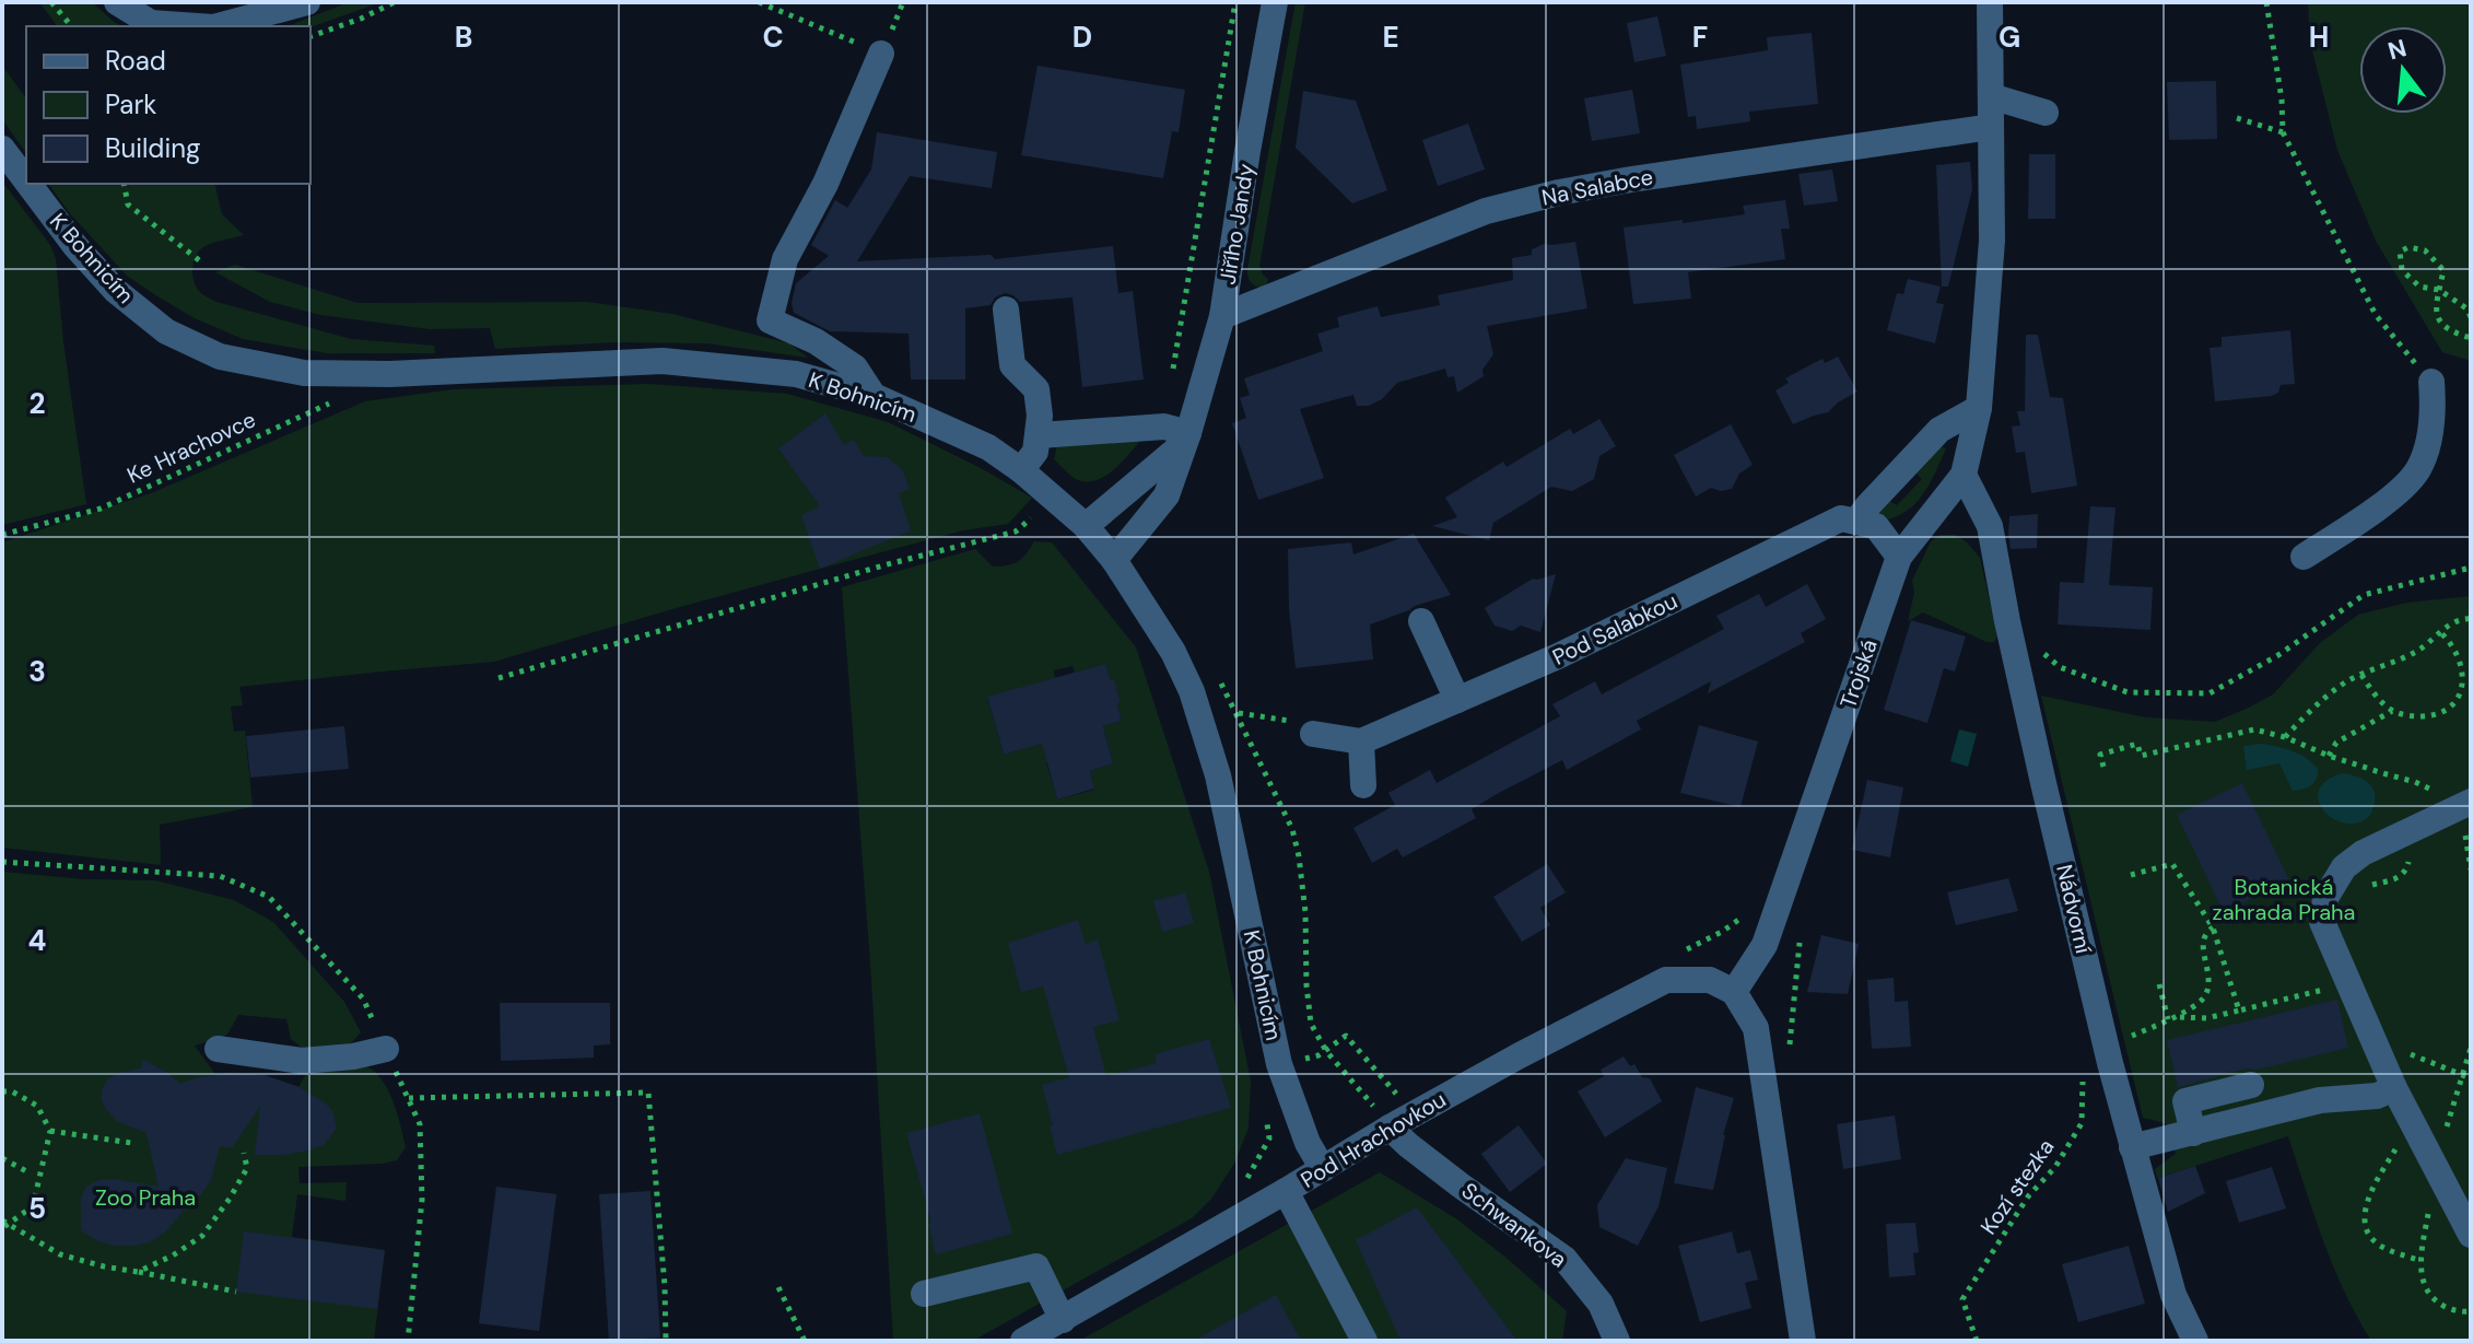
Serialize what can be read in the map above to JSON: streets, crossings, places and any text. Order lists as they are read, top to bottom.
{
  "streets": {
    "street": [
      "Na Salabce",
      "Jiřího Jandy",
      "K Bohnicím",
      "Pod Salabkou",
      "Trojská",
      "Nádvorní",
      "Pod Hrachovkou",
      "Schwankova"
    ],
    "path": ["Ke Hrachovce", "Kozí stezka"]
  },
  "crossings": [
    ["Na Salabce", "Jiřího Jandy"],
    ["Na Salabce", "Trojská"],
    ["Jiřího Jandy", "K Bohnicím"],
    ["K Bohnicím", "Pod Hrachovkou"],
    ["Trojská", "Nádvorní"],
    ["Trojská", "Pod Hrachovkou"],
    ["Nádvorní", "Kozí stezka"],
    ["Pod Hrachovkou", "Schwankova"]
  ],
  "parks": ["Botanická zahrada Praha", "Zoo Praha"],
  "legend": ["Road", "Park", "Building"],
  "north": "top",
  "grid": {
    "columns": [
      "B",
      "C",
      "D",
      "E",
      "F",
      "G",
      "H"
    ],
    "rows": [
      "2",
      "3",
      "4",
      "5"
    ]
  }
}
